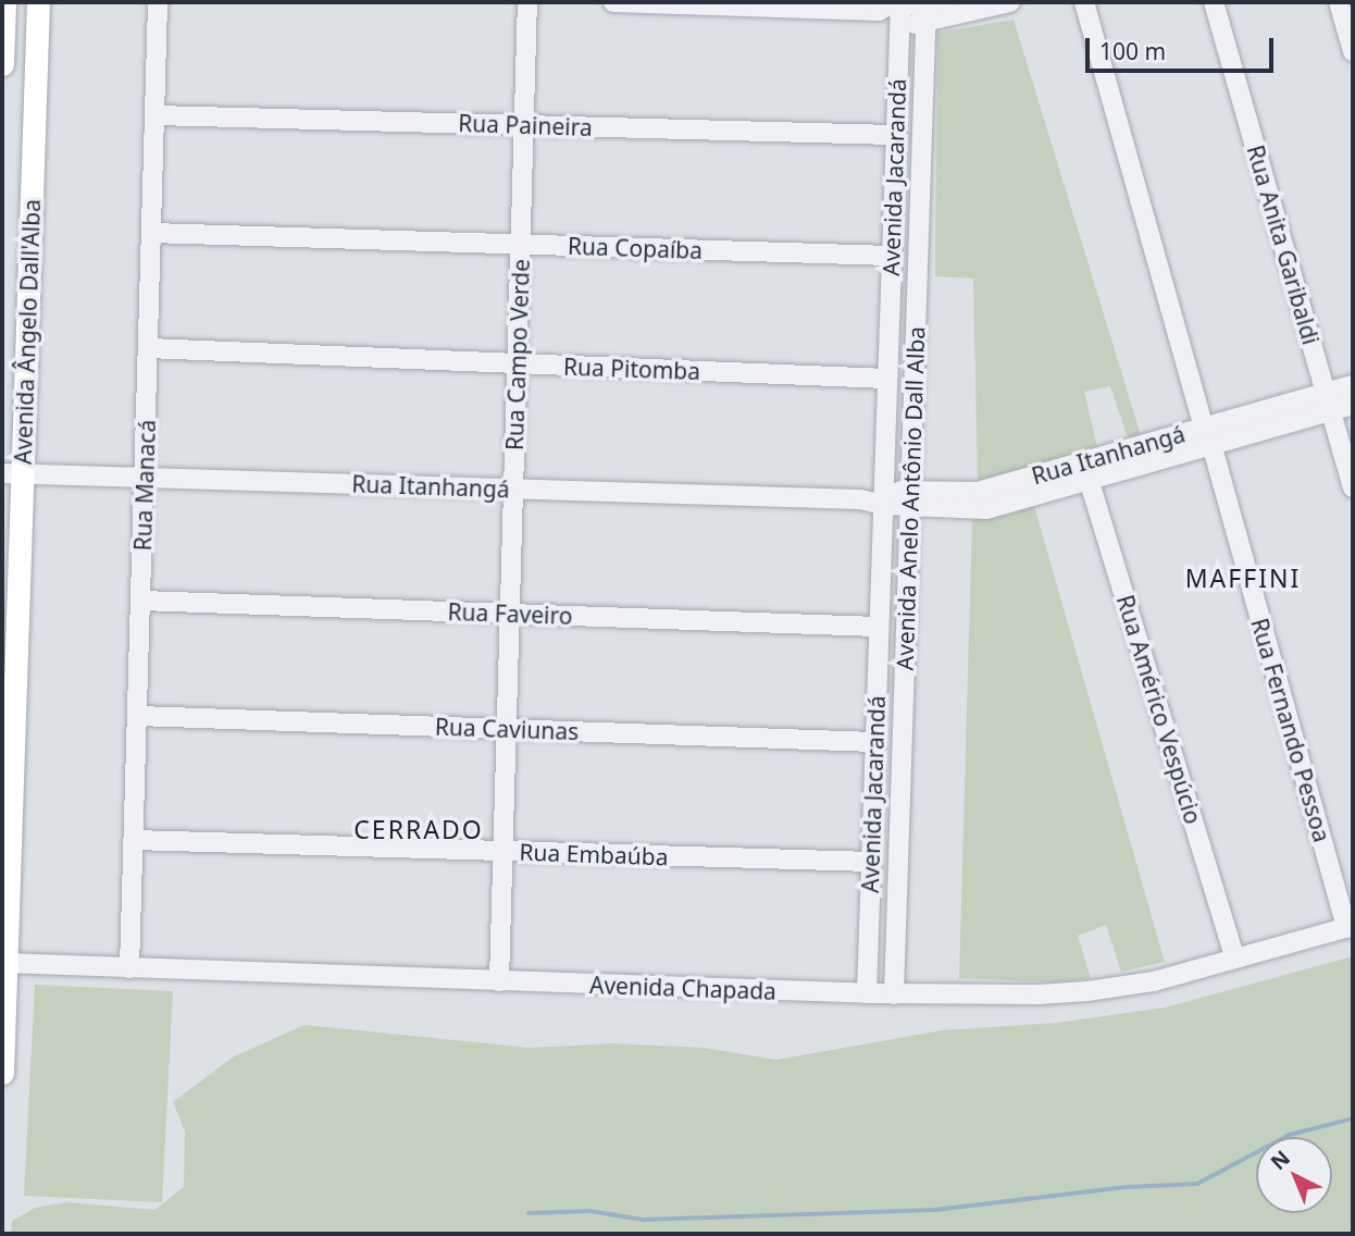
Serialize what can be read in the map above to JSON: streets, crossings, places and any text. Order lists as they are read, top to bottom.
{
  "streets": {
    "main road": ["Avenida Ângelo Dall'Alba"],
    "street": [
      "Rua Paineira",
      "Avenida Jacarandá",
      "Rua Anita Garibaldi",
      "Rua Copaíba",
      "Rua Campo Verde",
      "Rua Pitomba",
      "Rua Itanhangá",
      "Rua Manacá",
      "Avenida Anelo Antônio Dall Alba",
      "Rua Faveiro",
      "Rua Américo Vespúcio",
      "Rua Caviunas",
      "Rua Fernando Pessoa",
      "Rua Embaúba",
      "Avenida Chapada"
    ]
  },
  "crossings": [
    ["Rua Paineira", "Avenida Jacarandá"],
    ["Rua Paineira", "Rua Campo Verde"],
    ["Rua Paineira", "Rua Manacá"],
    ["Avenida Jacarandá", "Rua Copaíba"],
    ["Avenida Jacarandá", "Rua Pitomba"],
    ["Avenida Jacarandá", "Rua Itanhangá"],
    ["Avenida Jacarandá", "Rua Faveiro"],
    ["Avenida Jacarandá", "Rua Caviunas"],
    ["Avenida Jacarandá", "Rua Embaúba"],
    ["Avenida Jacarandá", "Avenida Chapada"],
    ["Rua Anita Garibaldi", "Rua Itanhangá"],
    ["Rua Copaíba", "Rua Campo Verde"],
    ["Rua Copaíba", "Rua Manacá"],
    ["Avenida Ângelo Dall'Alba", "Rua Itanhangá"],
    ["Avenida Ângelo Dall'Alba", "Avenida Chapada"],
    ["Rua Campo Verde", "Rua Pitomba"],
    ["Rua Campo Verde", "Rua Itanhangá"],
    ["Rua Campo Verde", "Rua Faveiro"],
    ["Rua Campo Verde", "Rua Caviunas"],
    ["Rua Campo Verde", "Rua Embaúba"],
    ["Rua Campo Verde", "Avenida Chapada"],
    ["Rua Pitomba", "Rua Manacá"],
    ["Rua Itanhangá", "Rua Manacá"],
    ["Rua Itanhangá", "Avenida Anelo Antônio Dall Alba"],
    ["Rua Itanhangá", "Rua Américo Vespúcio"],
    ["Rua Itanhangá", "Rua Fernando Pessoa"],
    ["Rua Manacá", "Rua Faveiro"],
    ["Rua Manacá", "Rua Caviunas"],
    ["Rua Manacá", "Rua Embaúba"],
    ["Rua Manacá", "Avenida Chapada"],
    ["Avenida Anelo Antônio Dall Alba", "Avenida Chapada"],
    ["Rua Américo Vespúcio", "Avenida Chapada"],
    ["Rua Fernando Pessoa", "Avenida Chapada"]
  ],
  "districts": ["MAFFINI", "CERRADO"],
  "scale_bar": "100 m",
  "north": "top left"
}
